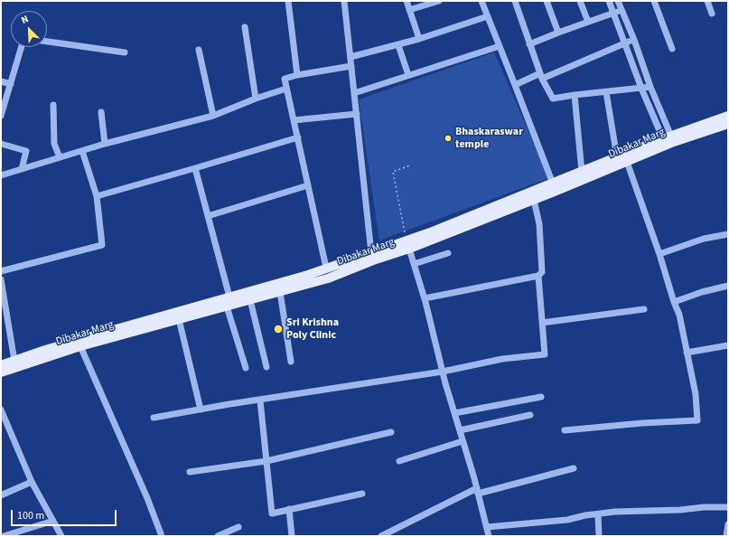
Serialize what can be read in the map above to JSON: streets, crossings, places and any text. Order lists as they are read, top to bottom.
{
  "streets": {
    "main road": ["Dibakar Marg"]
  },
  "places": ["Bhaskaraswar temple", "Sri Krishna Poly Clinic"],
  "scale_bar": "100 m",
  "north": "top left"
}
